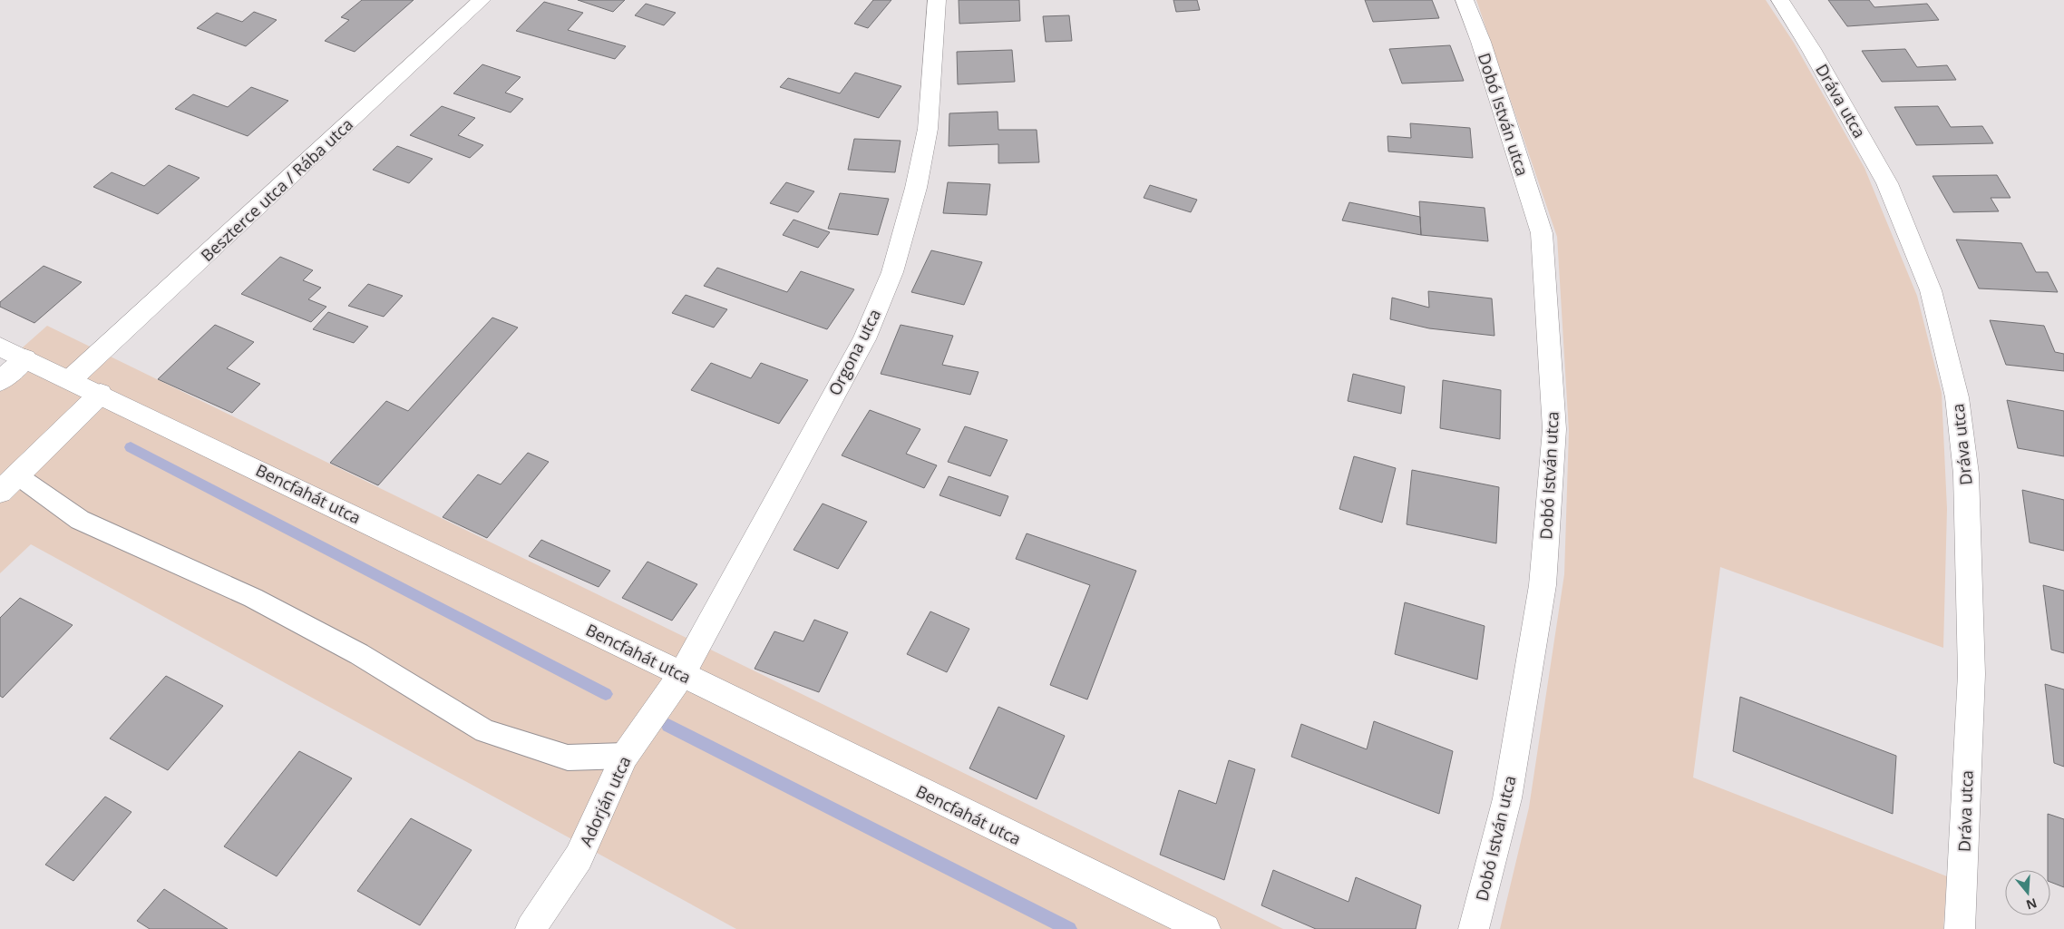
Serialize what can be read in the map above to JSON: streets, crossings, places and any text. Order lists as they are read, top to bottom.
{
  "streets": {
    "street": [
      "Dráva utca",
      "Dobó István utca",
      "Beszterce utca / Rába utca",
      "Orgona utca",
      "Bencfahát utca",
      "Adorján utca"
    ]
  },
  "crossings": [
    ["Beszterce utca / Rába utca", "Bencfahát utca"],
    ["Orgona utca", "Bencfahát utca"],
    ["Orgona utca", "Adorján utca"],
    ["Bencfahát utca", "Adorján utca"]
  ],
  "north": "bottom"
}
